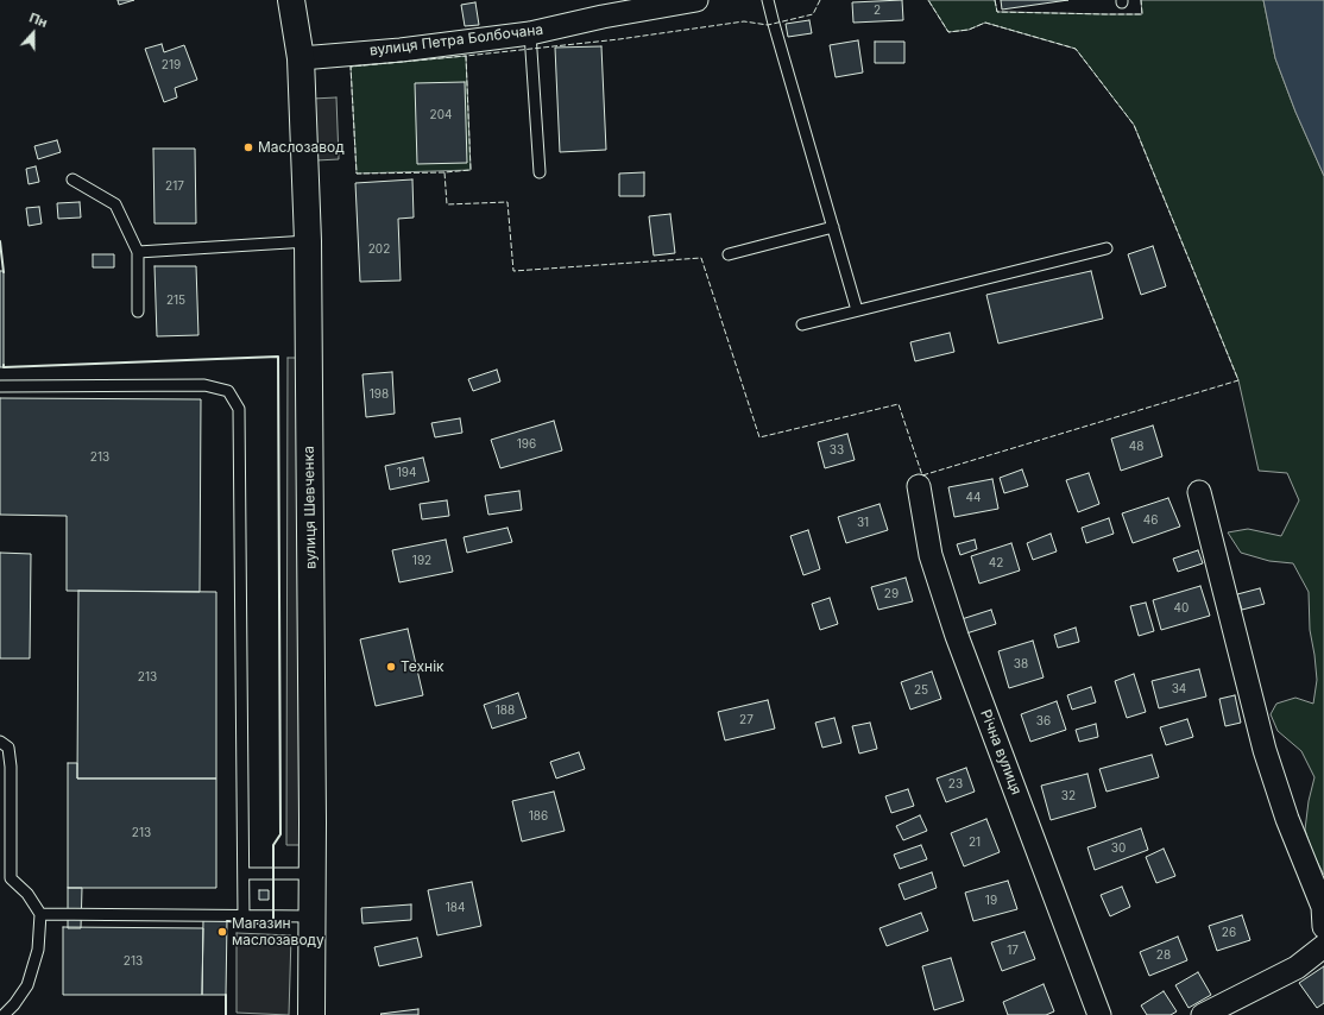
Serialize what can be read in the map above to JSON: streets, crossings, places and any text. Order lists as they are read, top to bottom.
{
  "streets": {
    "street": ["вулиця Петра Болбочана", "вулиця Шевченка", "Річна вулиця"]
  },
  "crossings": [
    ["вулиця Петра Болбочана", "вулиця Шевченка"]
  ],
  "places": ["Маслозавод", "Технік", "Магазин маслозаводу"],
  "house_numbers": [
    "2",
    "219",
    "204",
    "217",
    "202",
    "215",
    "198",
    "196",
    "48",
    "33",
    "213",
    "194",
    "44",
    "46",
    "31",
    "192",
    "42",
    "29",
    "40",
    "38",
    "213",
    "34",
    "25",
    "188",
    "27",
    "36",
    "23",
    "32",
    "186",
    "213",
    "21",
    "30",
    "19",
    "184",
    "26",
    "17",
    "28",
    "213"
  ],
  "north": "top"
}
